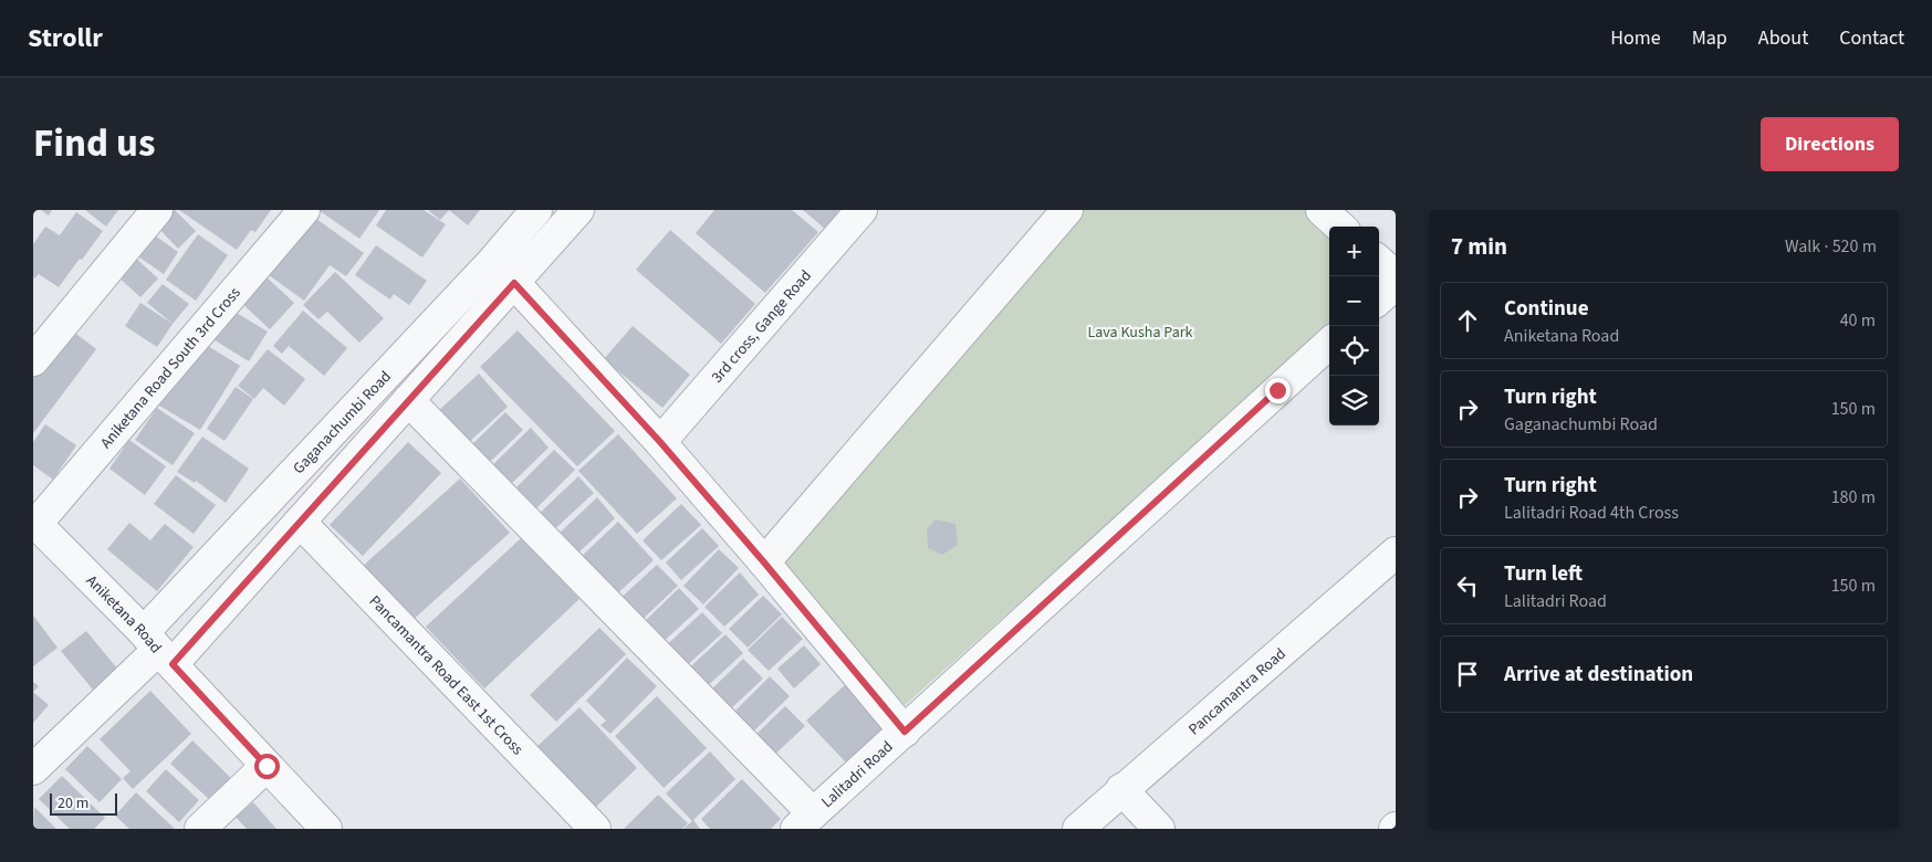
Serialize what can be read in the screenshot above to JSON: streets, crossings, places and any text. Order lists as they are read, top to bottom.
{
  "streets": {
    "street": [
      "3rd cross, Gange Road",
      "Aniketana Road South 3rd Cross",
      "Gaganachumbi Road",
      "Aniketana Road",
      "Pancamantra Road East 1st Cross",
      "Pancamantra Road",
      "Lalitadri Road"
    ]
  },
  "crossings": [
    ["Aniketana Road South 3rd Cross", "Aniketana Road"],
    ["Gaganachumbi Road", "Aniketana Road"]
  ],
  "parks": ["Lava Kusha Park"],
  "scale_bar": "20 m",
  "page": {
    "header": "Strollr",
    "nav": [
      "Home",
      "Map",
      "About",
      "Contact"
    ],
    "title": "Find us",
    "buttons": "Directions",
    "heading": ["7 min", "Walk · 520 m"],
    "map_buttons": ["+", "−"],
    "list": [
      ["Continue", "Aniketana Road", "40 m"],
      ["Turn right", "Gaganachumbi Road", "150 m"],
      ["Turn right", "Lalitadri Road 4th Cross", "180 m"],
      ["Turn left", "Lalitadri Road", "150 m"],
      "Arrive at destination"
    ],
    "scale": "20 m"
  }
}
